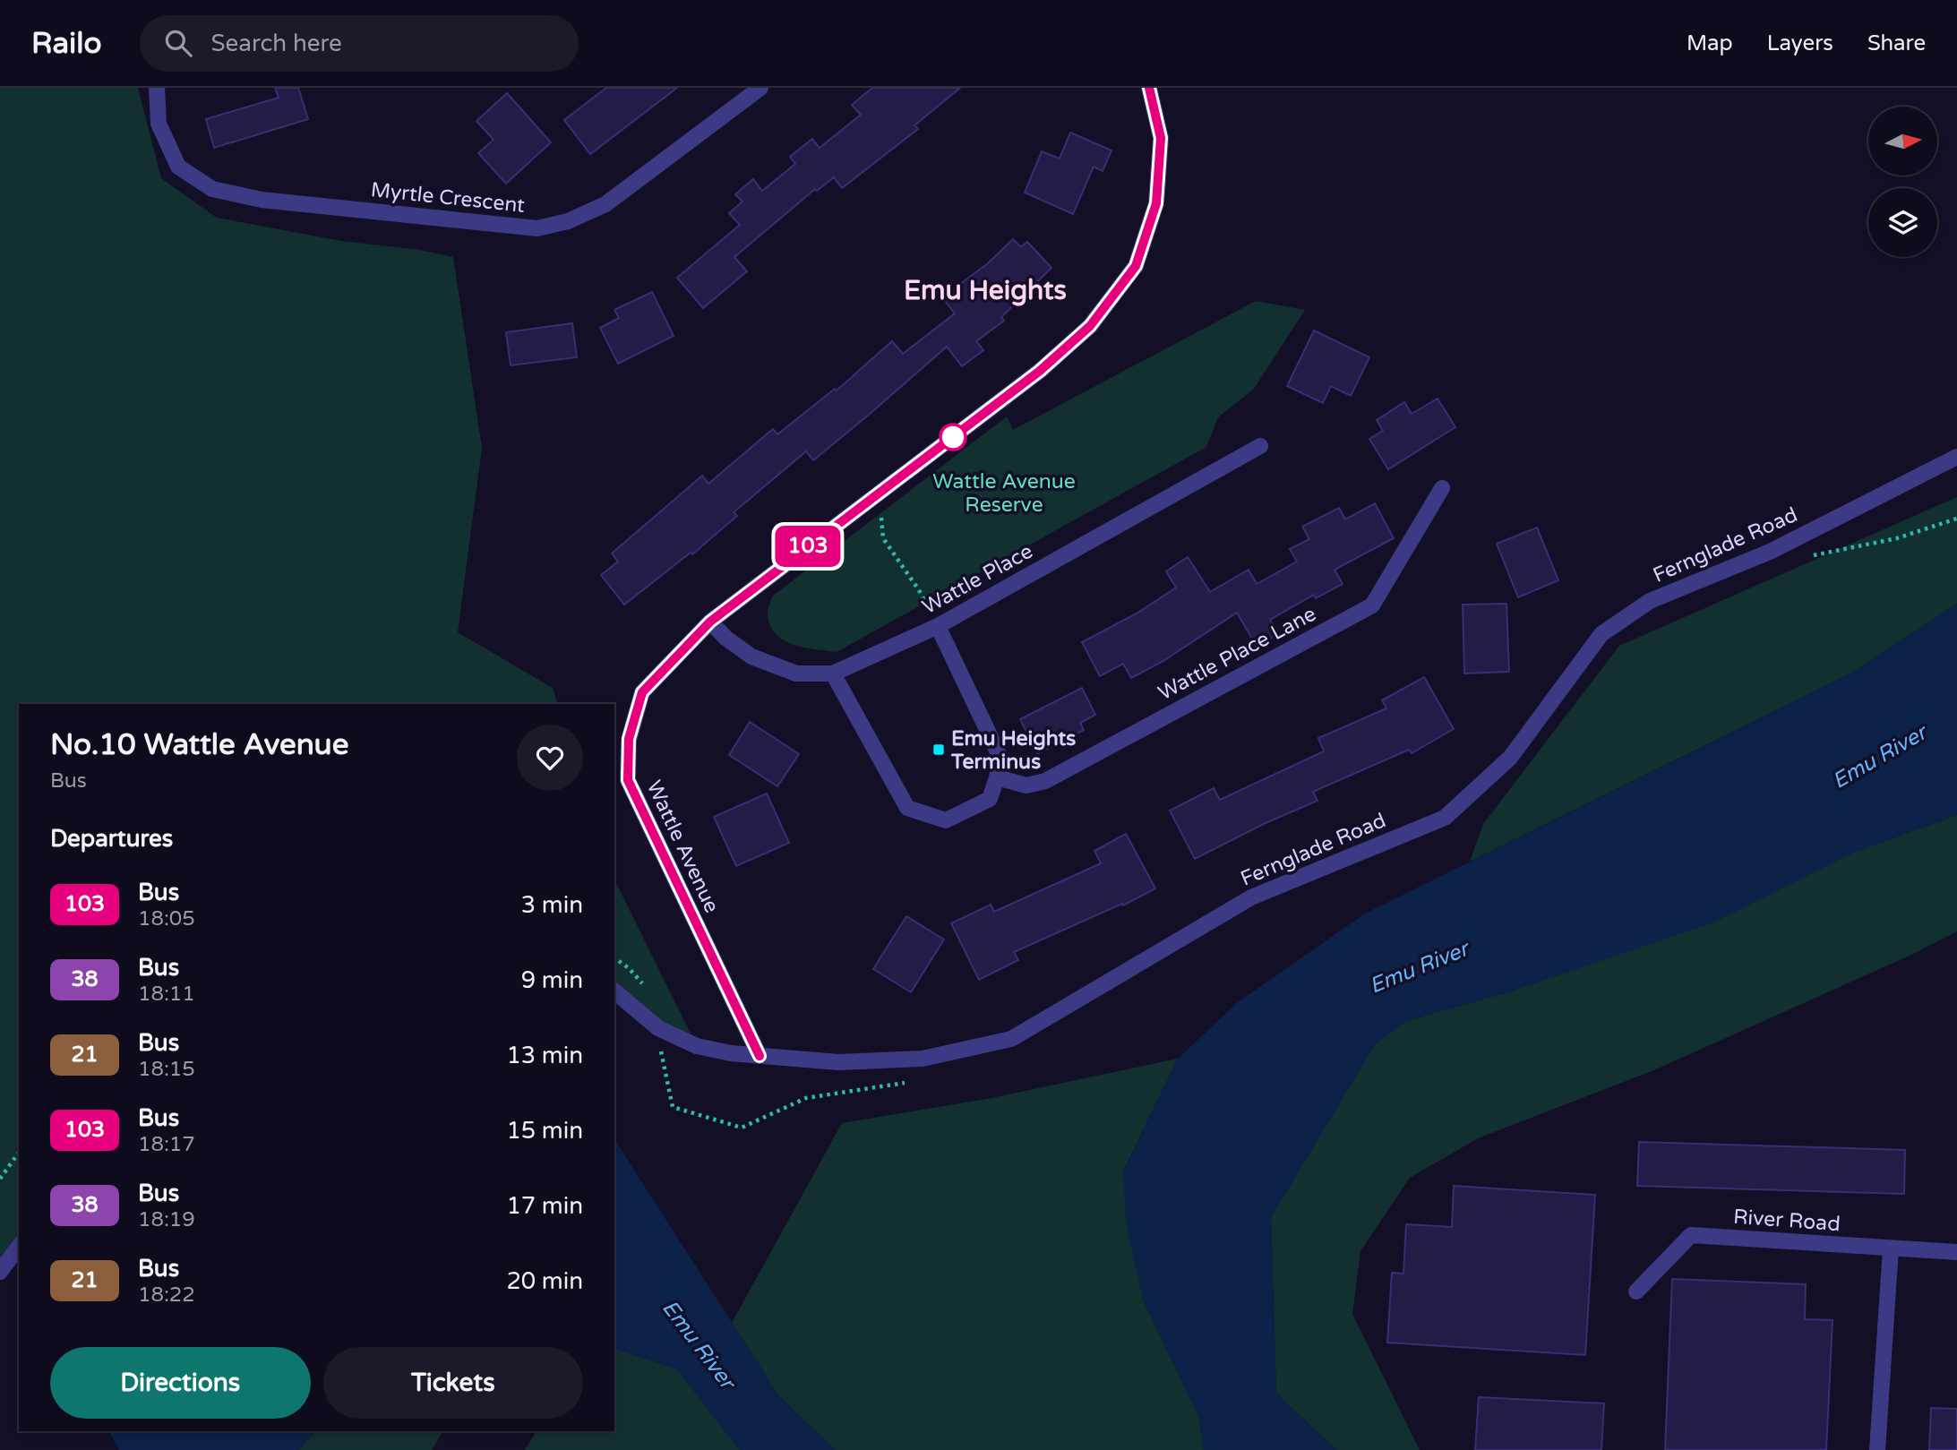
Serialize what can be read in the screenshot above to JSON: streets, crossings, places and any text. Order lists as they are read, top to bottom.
{
  "streets": {
    "street": [
      "Myrtle Crescent",
      "Fernglade Road",
      "Wattle Place",
      "Wattle Place Lane",
      "Wattle Avenue",
      "River Road"
    ]
  },
  "crossings": [
    ["Fernglade Road", "Wattle Avenue"],
    ["Wattle Place", "Wattle Avenue"]
  ],
  "districts": ["Emu Heights"],
  "water": ["Emu River"],
  "parks": ["Wattle Avenue Reserve"],
  "places": {
    "transit": ["Emu Heights Terminus"]
  },
  "lines": ["bus line 103"],
  "north": "right",
  "page": {
    "header": "Railo",
    "search": "Search here",
    "nav": ["Map", "Layers", "Share"],
    "on_map": "103",
    "heading": [
      ["No.10 Wattle Avenue", "Bus"],
      "Departures"
    ],
    "list": [
      {
        "mark": "103",
        "name": "Bus",
        "note": "18:05",
        "value": "3 min"
      },
      {
        "mark": "38",
        "name": "Bus",
        "note": "18:11",
        "value": "9 min"
      },
      {
        "mark": "21",
        "name": "Bus",
        "note": "18:15",
        "value": "13 min"
      },
      {
        "mark": "103",
        "name": "Bus",
        "note": "18:17",
        "value": "15 min"
      },
      {
        "mark": "38",
        "name": "Bus",
        "note": "18:19",
        "value": "17 min"
      },
      {
        "mark": "21",
        "name": "Bus",
        "note": "18:22",
        "value": "20 min"
      }
    ],
    "buttons": ["Directions", "Tickets"]
  }
}
